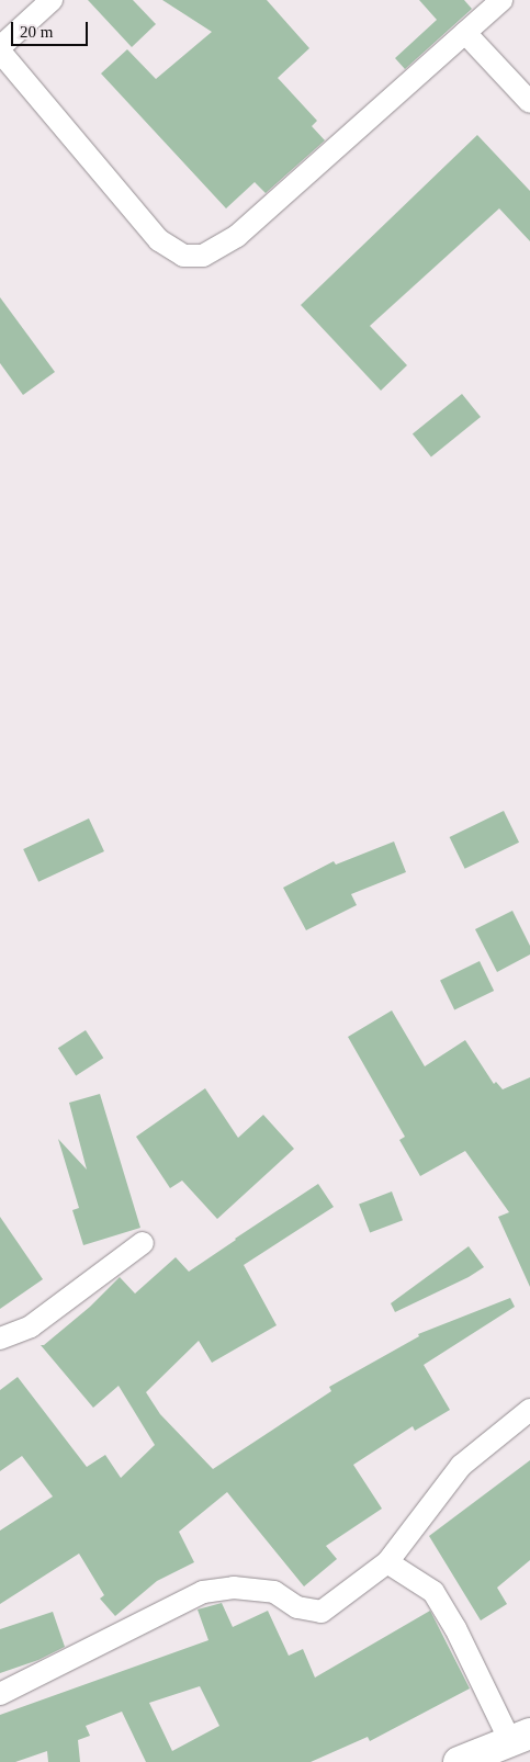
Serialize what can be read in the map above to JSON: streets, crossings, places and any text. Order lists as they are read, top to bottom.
{
  "scale_bar": "20 m"
}
